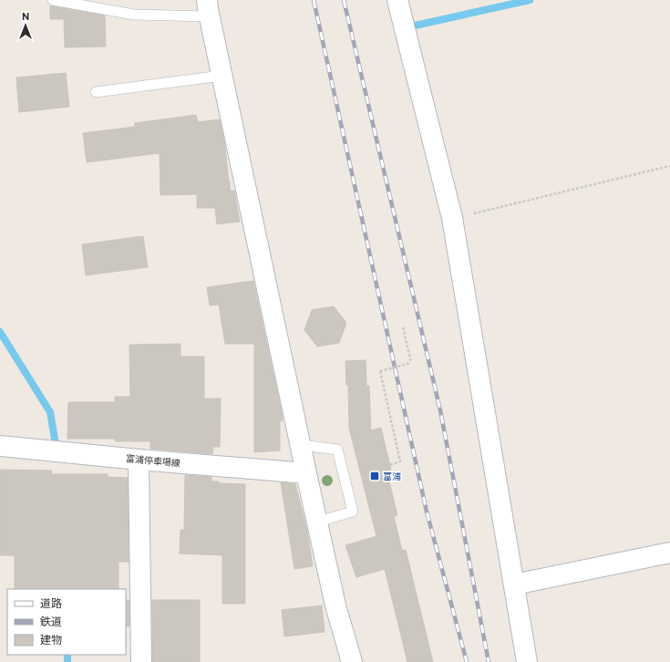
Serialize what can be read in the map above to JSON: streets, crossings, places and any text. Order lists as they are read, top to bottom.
{
  "streets": {
    "street": ["富浦停車場線"]
  },
  "places": {
    "transit": ["富浦"]
  },
  "legend": ["道路", "鉄道", "建物"],
  "north": "top"
}
